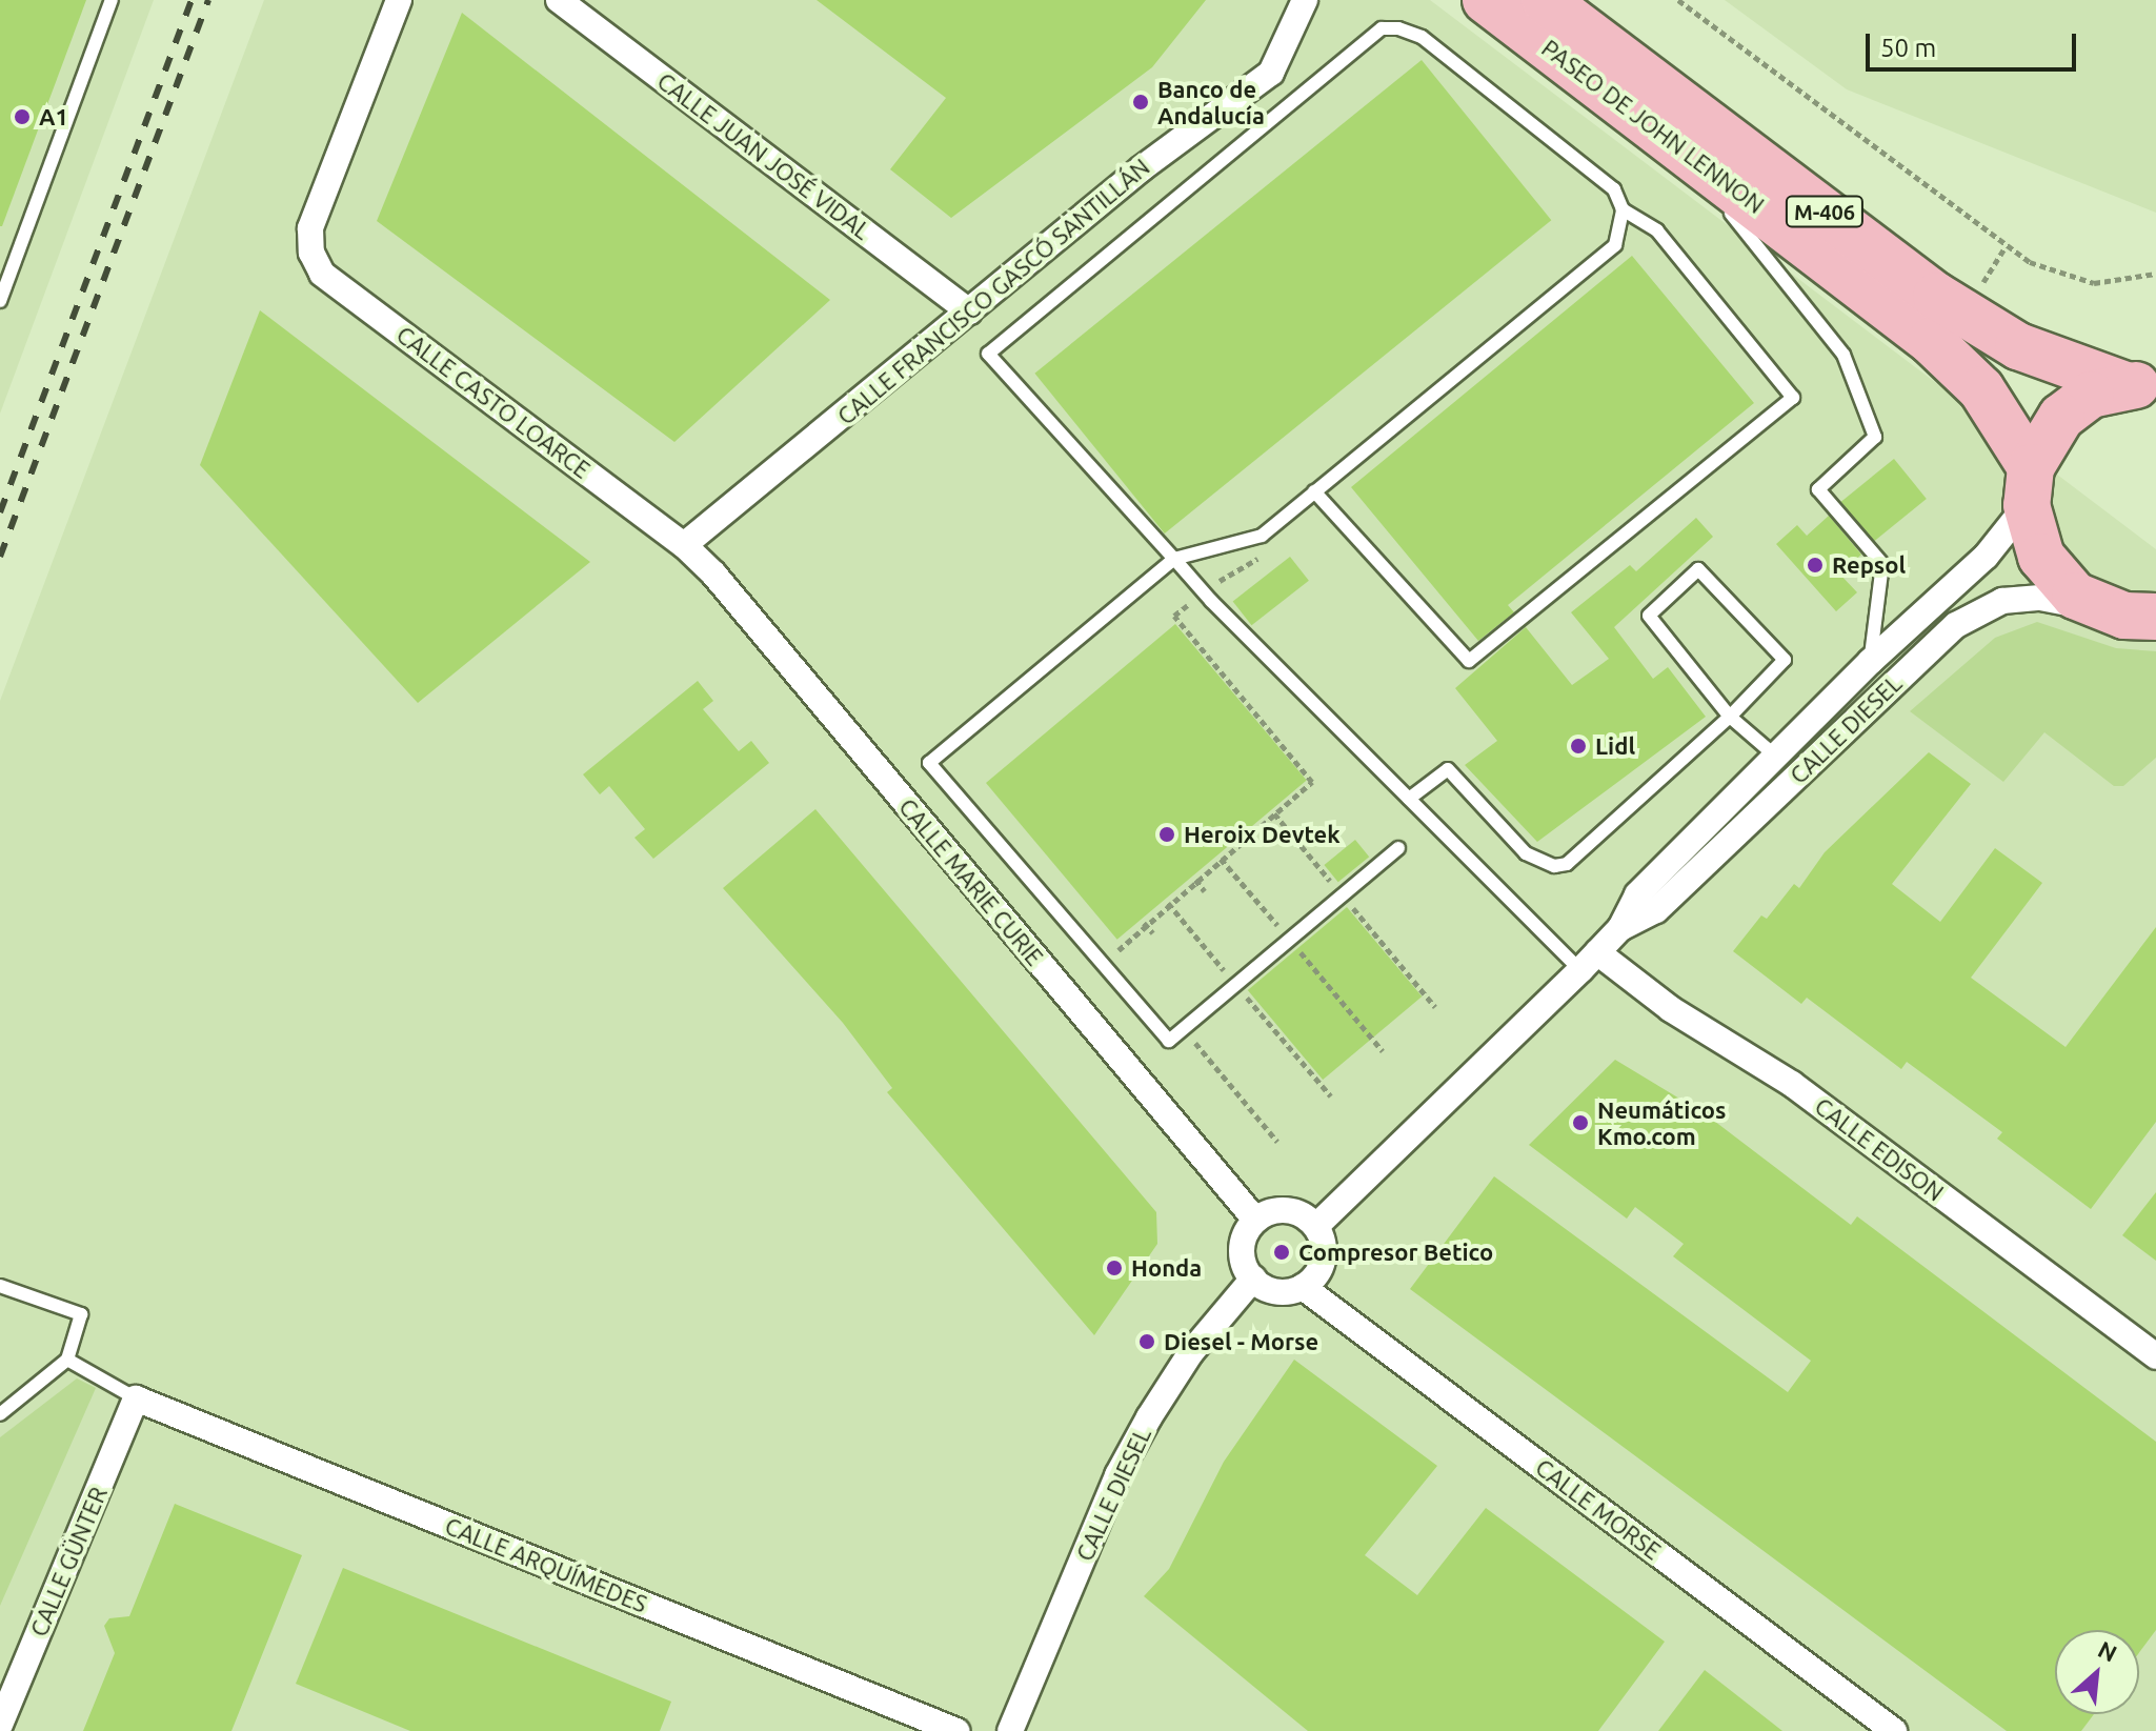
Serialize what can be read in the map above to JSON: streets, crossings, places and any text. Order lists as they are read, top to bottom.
{
  "streets": {
    "highway": ["PASEO DE JOHN LENNON", "M-406"],
    "street": [
      "CALLE JUAN JOSÉ VIDAL",
      "CALLE FRANCISCO GASCÓ SANTILLÁN",
      "CALLE CASTO LOARCE",
      "CALLE DIESEL",
      "CALLE MARIE CURIE",
      "CALLE EDISON",
      "CALLE MORSE",
      "CALLE GÜNTER",
      "CALLE ARQUÍMEDES"
    ]
  },
  "crossings": [
    ["PASEO DE JOHN LENNON", "M-406"],
    ["PASEO DE JOHN LENNON", "CALLE DIESEL"],
    ["CALLE JUAN JOSÉ VIDAL", "CALLE FRANCISCO GASCÓ SANTILLÁN"],
    ["M-406", "CALLE DIESEL"],
    ["CALLE FRANCISCO GASCÓ SANTILLÁN", "CALLE CASTO LOARCE"],
    ["CALLE FRANCISCO GASCÓ SANTILLÁN", "CALLE MARIE CURIE"],
    ["CALLE CASTO LOARCE", "CALLE MARIE CURIE"],
    ["CALLE DIESEL", "CALLE MARIE CURIE"],
    ["CALLE DIESEL", "CALLE EDISON"],
    ["CALLE DIESEL", "CALLE MORSE"],
    ["CALLE MARIE CURIE", "CALLE MORSE"],
    ["CALLE GÜNTER", "CALLE ARQUÍMEDES"]
  ],
  "places": [
    "Banco de Andalucía",
    "A1",
    "Repsol",
    "Lidl",
    "Heroix Devtek",
    "Neumáticos Kmo.com",
    "Compresor Betico",
    "Honda",
    "Diesel - Morse"
  ],
  "scale_bar": "50 m",
  "north": "top right"
}
